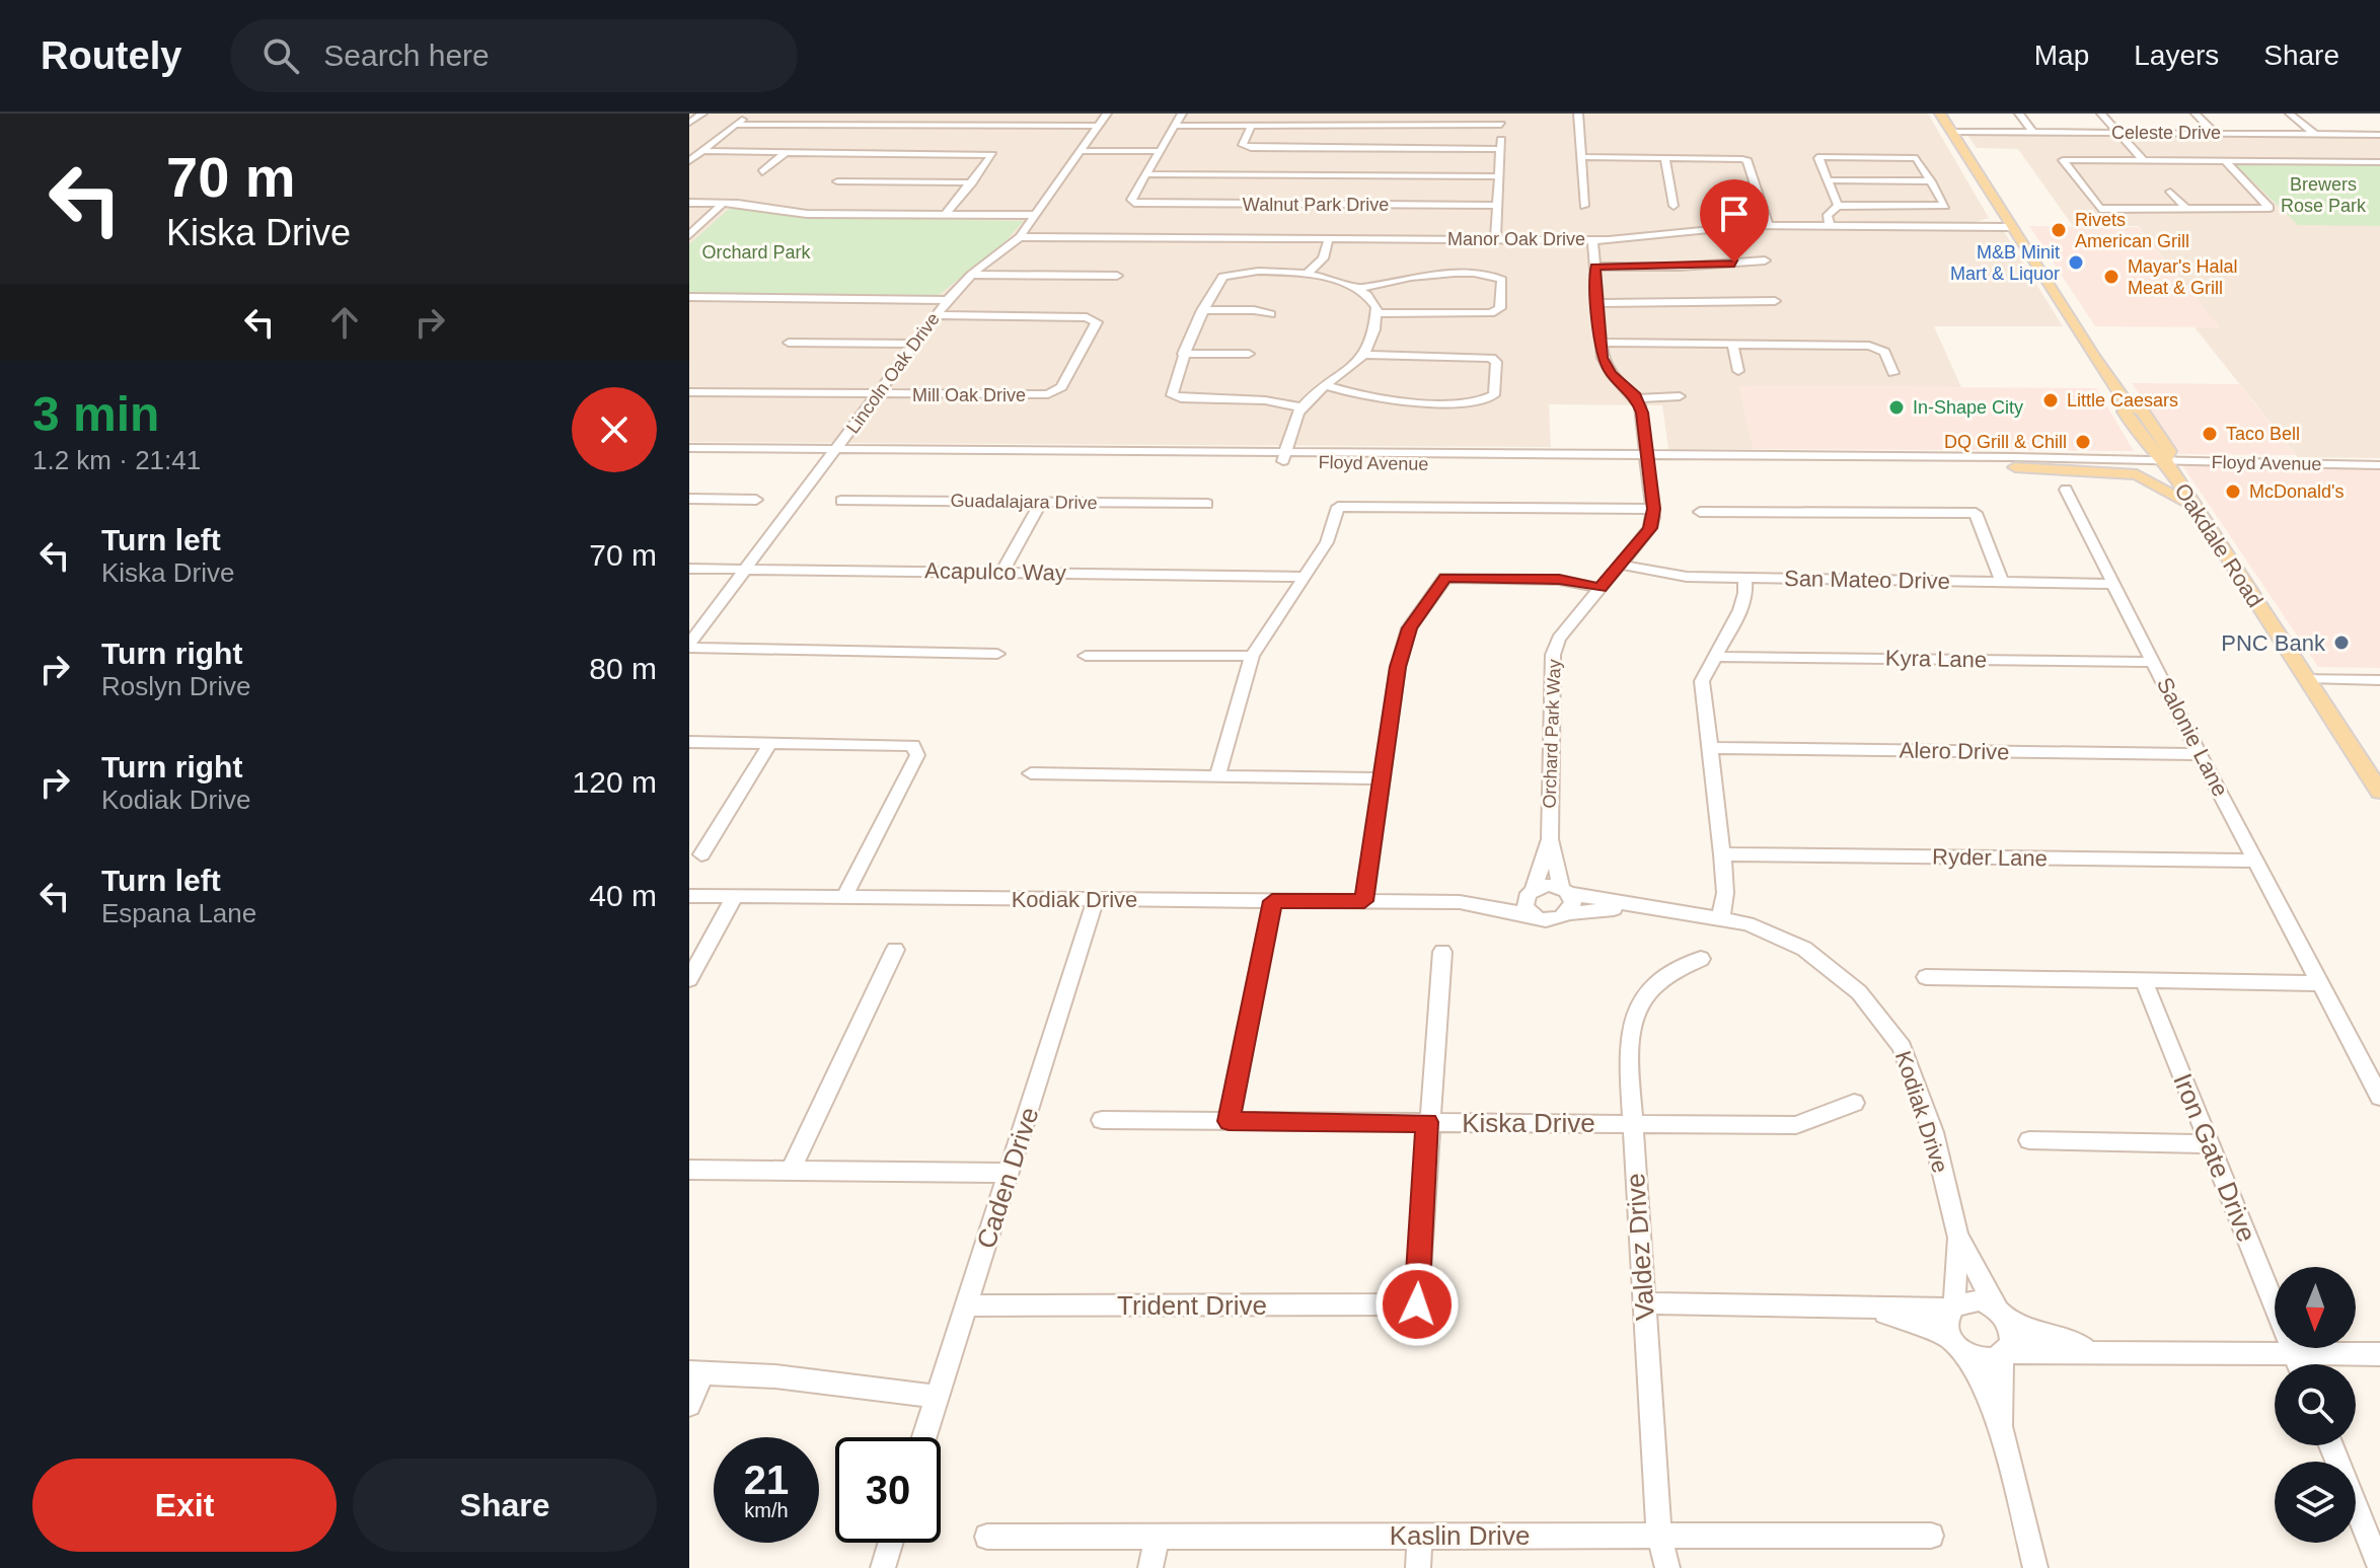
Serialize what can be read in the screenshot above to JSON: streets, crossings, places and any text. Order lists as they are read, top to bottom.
{
  "streets": {
    "main road": ["Oakdale Road"],
    "street": [
      "Celeste Drive",
      "Walnut Park Drive",
      "Manor Oak Drive",
      "Lincoln Oak Drive",
      "Mill Oak Drive",
      "Floyd Avenue",
      "Guadalajara Drive",
      "Acapulco Way",
      "San Mateo Drive",
      "Kyra Lane",
      "Orchard Park Way",
      "Salonie Lane",
      "Alero Drive",
      "Ryder Lane",
      "Kodiak Drive",
      "Kiska Drive",
      "Iron Gate Drive",
      "Caden Drive",
      "Valdez Drive",
      "Trident Drive",
      "Kaslin Drive"
    ]
  },
  "crossings": [
    ["Celeste Drive", "Oakdale Road"],
    ["Manor Oak Drive", "Lincoln Oak Drive"],
    ["Manor Oak Drive", "Oakdale Road"],
    ["Lincoln Oak Drive", "Mill Oak Drive"],
    ["Lincoln Oak Drive", "Floyd Avenue"],
    ["Lincoln Oak Drive", "Acapulco Way"],
    ["Floyd Avenue", "Oakdale Road"],
    ["San Mateo Drive", "Orchard Park Way"],
    ["San Mateo Drive", "Salonie Lane"],
    ["Kyra Lane", "Salonie Lane"],
    ["Orchard Park Way", "Kodiak Drive"],
    ["Salonie Lane", "Alero Drive"],
    ["Salonie Lane", "Ryder Lane"],
    ["Kodiak Drive", "Caden Drive"],
    ["Kiska Drive", "Valdez Drive"],
    ["Kiska Drive", "Trident Drive"],
    ["Caden Drive", "Trident Drive"],
    ["Valdez Drive", "Kaslin Drive"]
  ],
  "parks": ["Brewers Rose Park", "Orchard Park"],
  "places": [
    "Rivets American Grill",
    "M&B Minit Mart & Liquor",
    "Mayar's Halal Meat & Grill",
    "Little Caesars",
    "In-Shape City",
    "Taco Bell",
    "DQ Grill & Chill",
    "McDonald's",
    "PNC Bank"
  ],
  "north": "bottom",
  "page": {
    "header": "Routely",
    "search": "Search here",
    "nav": ["Map", "Layers", "Share"],
    "turn": ["70 m", "Kiska Drive"],
    "heading": ["3 min", "1.2 km · 21:41"],
    "list": [
      {
        "name": "Turn left",
        "note": "Kiska Drive",
        "value": "70 m"
      },
      {
        "name": "Turn right",
        "note": "Roslyn Drive",
        "value": "80 m"
      },
      {
        "name": "Turn right",
        "note": "Kodiak Drive",
        "value": "120 m"
      },
      {
        "name": "Turn left",
        "note": "Espana Lane",
        "value": "40 m"
      }
    ],
    "speed": "21 km/h",
    "limit": "30",
    "buttons": ["Exit", "Share"]
  }
}
